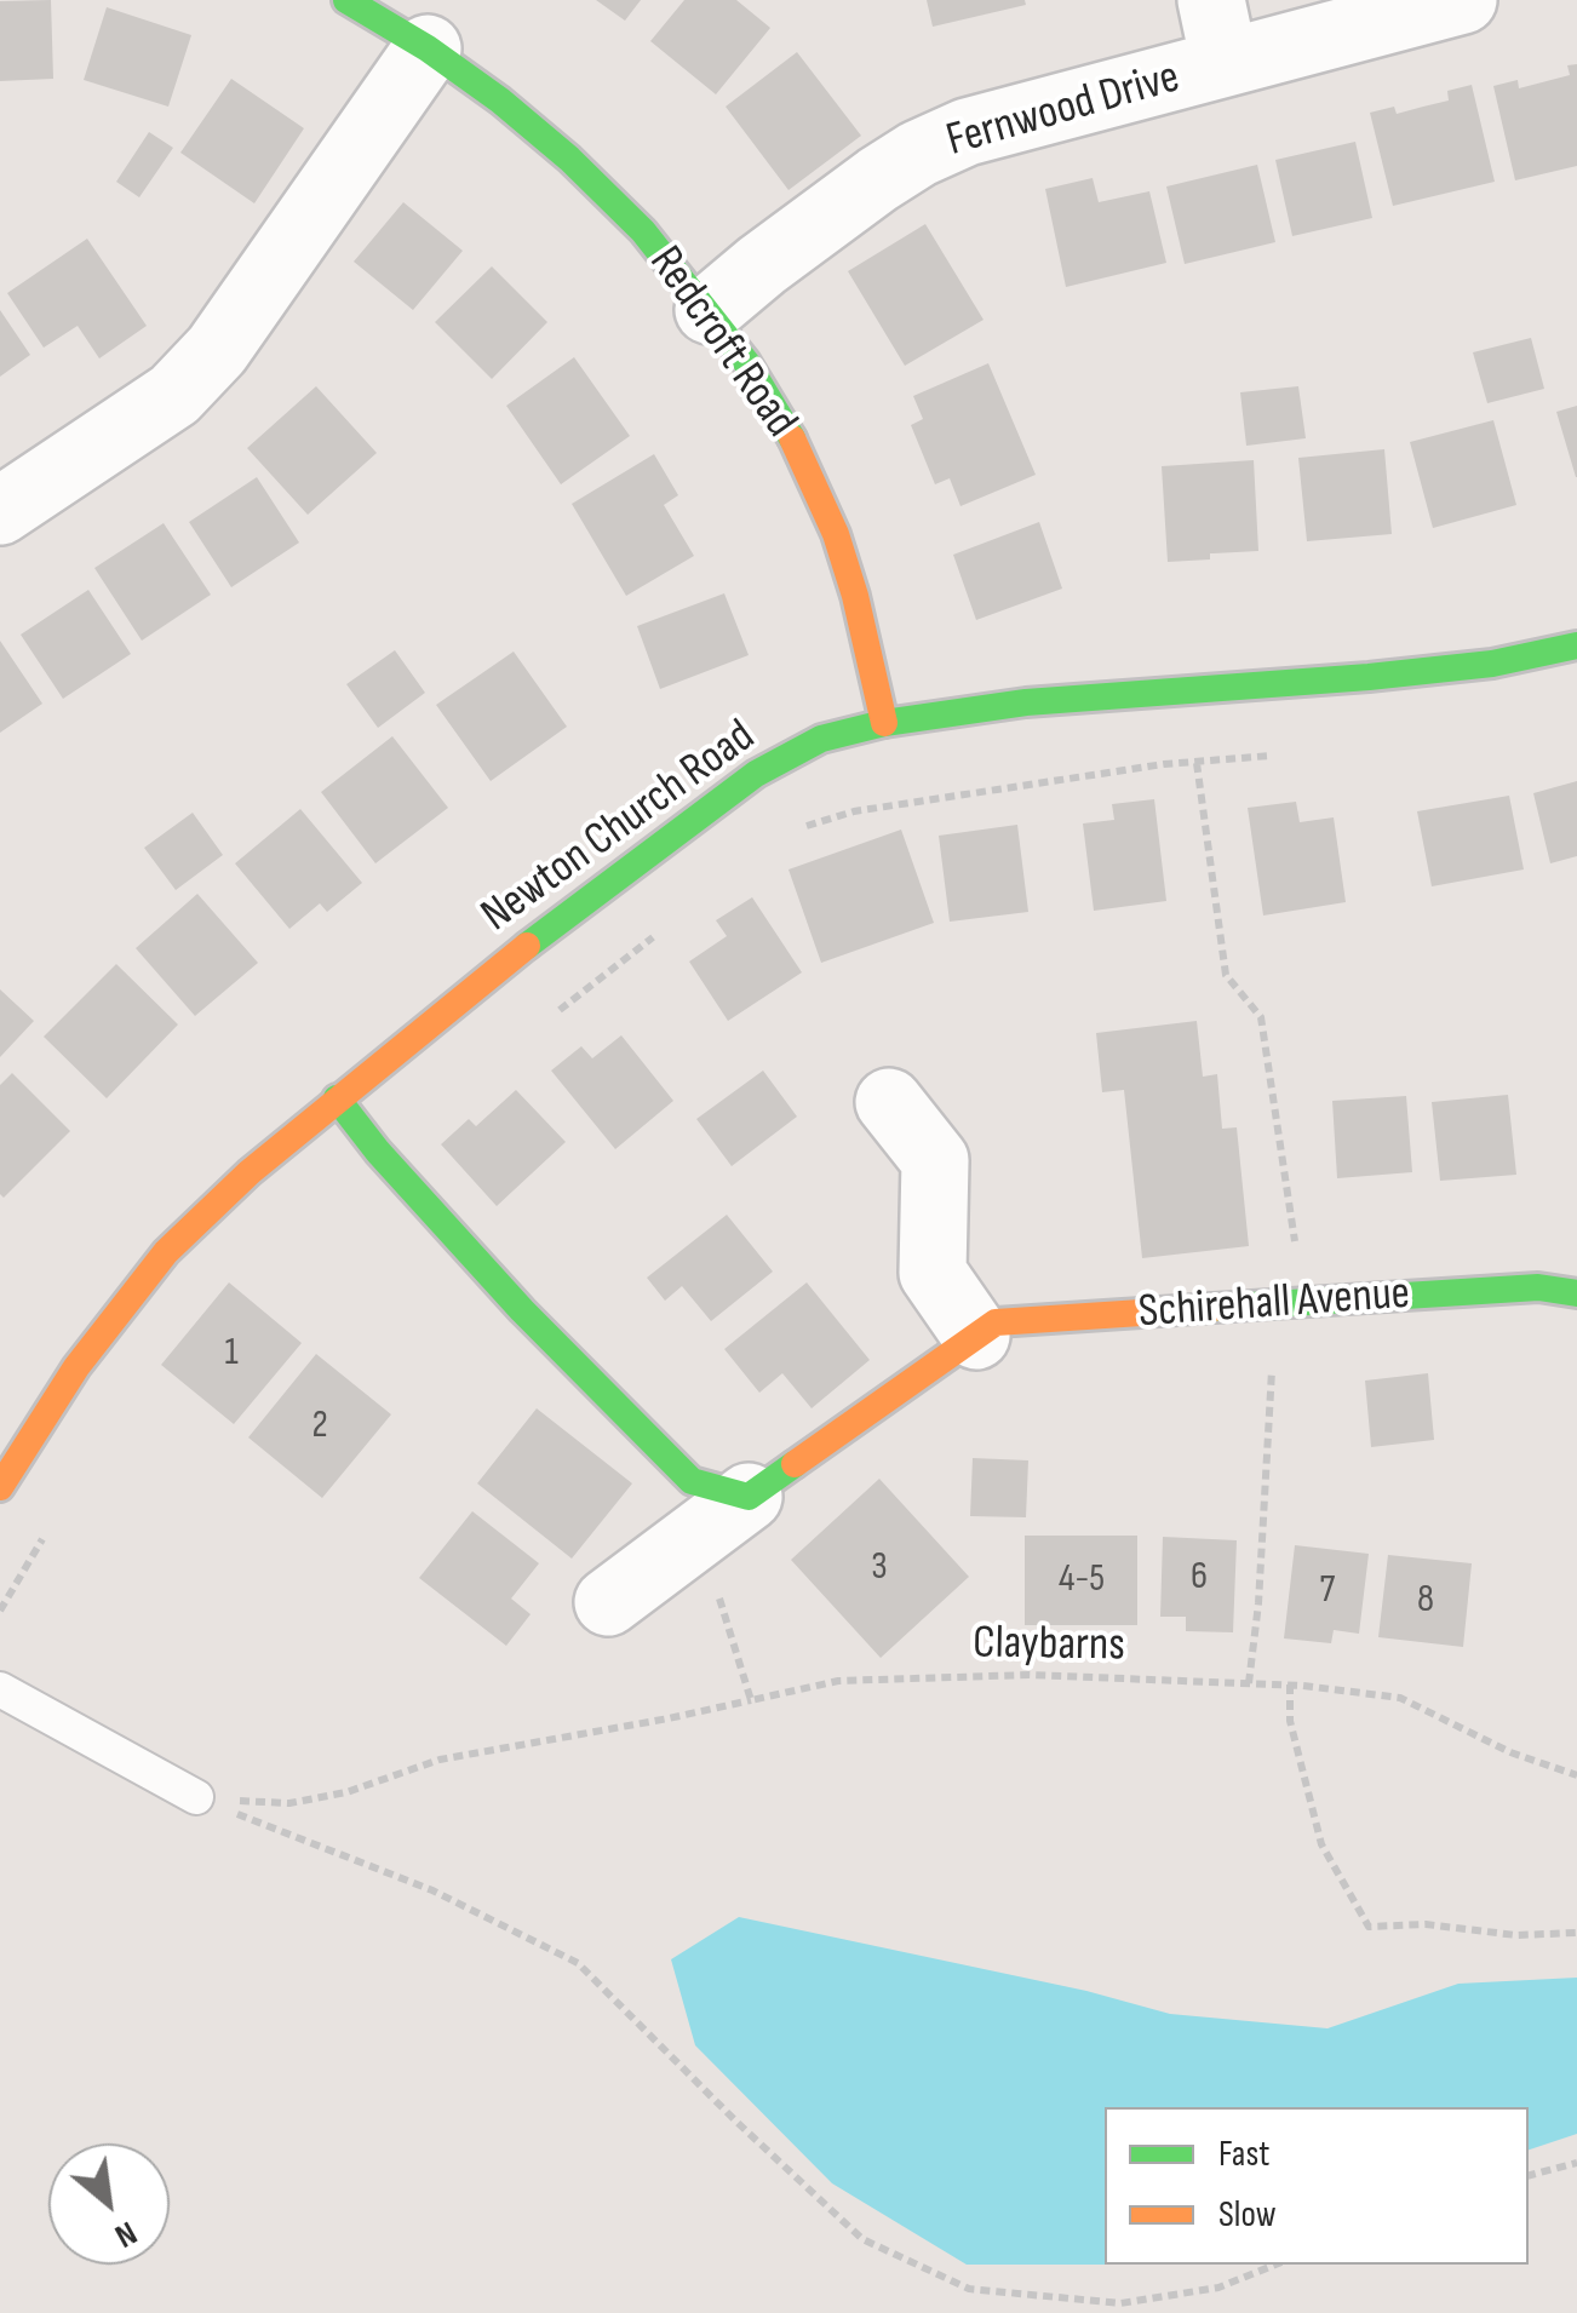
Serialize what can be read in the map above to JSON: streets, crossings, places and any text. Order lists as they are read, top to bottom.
{
  "streets": {
    "street": [
      "Fernwood Drive",
      "Redcroft Road",
      "Newton Church Road",
      "Schirehall Avenue"
    ],
    "path": ["Claybarns"]
  },
  "crossings": [
    ["Fernwood Drive", "Redcroft Road"],
    ["Redcroft Road", "Newton Church Road"]
  ],
  "house_numbers": [
    "1",
    "2",
    "3",
    "6",
    "4-5",
    "7",
    "8"
  ],
  "legend": ["Fast", "Slow"],
  "north": "bottom right"
}
